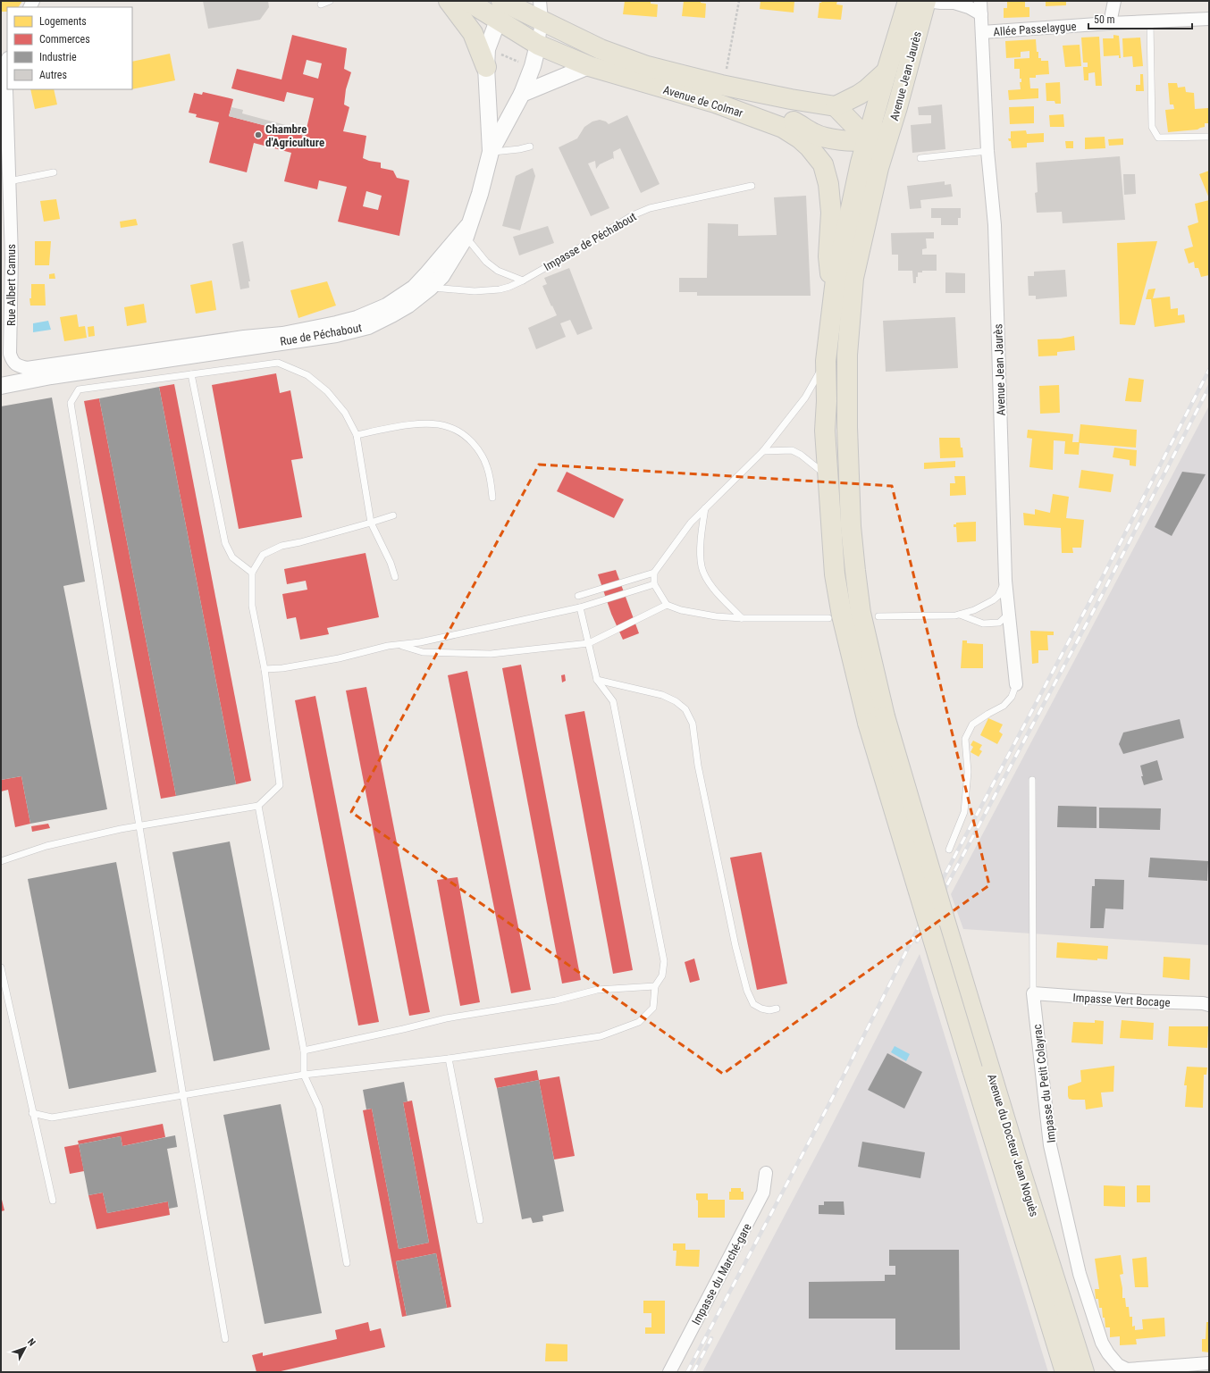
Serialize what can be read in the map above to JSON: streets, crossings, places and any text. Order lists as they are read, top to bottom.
{
  "streets": {
    "main road": ["Avenue Jean Jaurès", "Avenue de Colmar", "Avenue du Docteur Jean Noguès"],
    "street": [
      "Allée Passelaygue",
      "Rue Albert Camus",
      "Rue de Péchabout",
      "Impasse Vert Bocage",
      "Impasse du Petit Colayrac",
      "Impasse du Marché-gare"
    ],
    "lane": ["Impasse de Péchabout"]
  },
  "crossings": [
    ["Allée Passelaygue", "Avenue Jean Jaurès"],
    ["Avenue Jean Jaurès", "Avenue du Docteur Jean Noguès"],
    ["Avenue de Colmar", "Rue de Péchabout"],
    ["Impasse de Péchabout", "Rue de Péchabout"],
    ["Rue Albert Camus", "Rue de Péchabout"],
    ["Impasse Vert Bocage", "Impasse du Petit Colayrac"]
  ],
  "places": ["Chambre d'Agriculture"],
  "legend": [
    "Logements",
    "Commerces",
    "Industrie",
    "Autres"
  ],
  "scale_bar": "50 m",
  "north": "top right"
}
